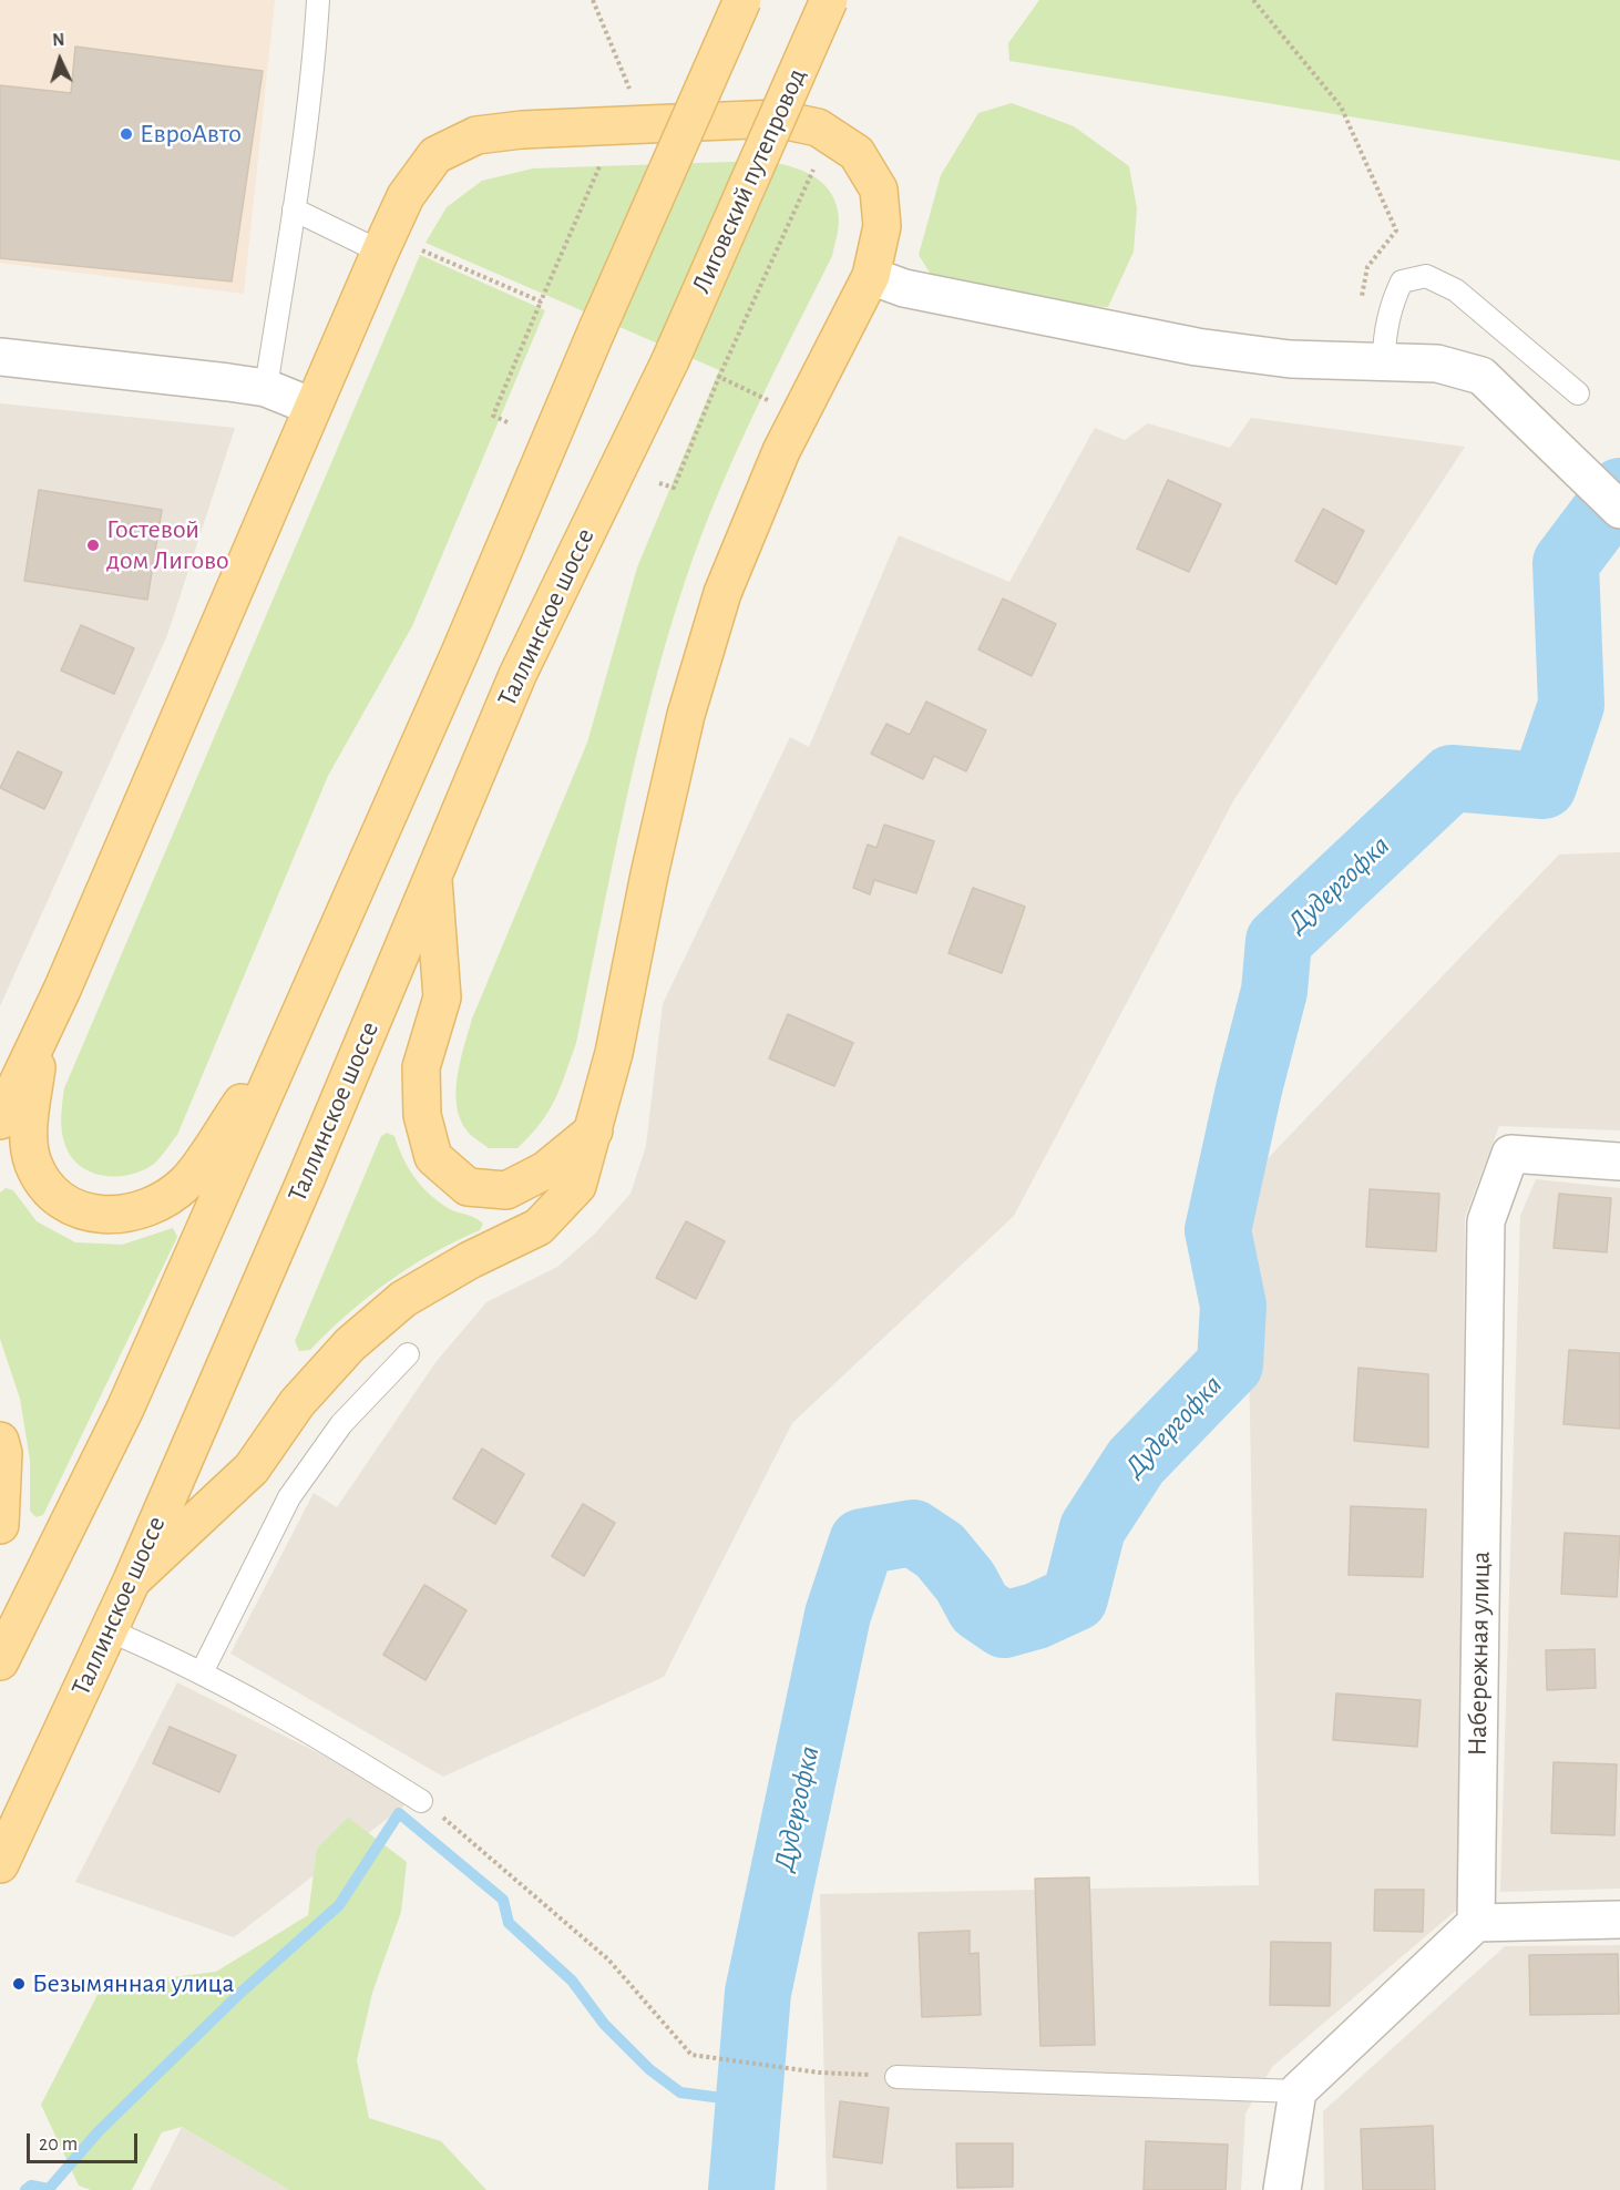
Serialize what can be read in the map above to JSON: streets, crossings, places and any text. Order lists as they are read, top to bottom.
{
  "streets": {
    "main road": ["Лиговский путепровод", "Таллинское шоссе"],
    "street": ["Набережная улица"]
  },
  "crossings": [
    ["Лиговский путепровод", "Таллинское шоссе"]
  ],
  "water": ["Дудергофка"],
  "places": ["ЕвроАвто", "Гостевой дом Лигово", "Безымянная улица"],
  "scale_bar": "20 m",
  "north": "top"
}
